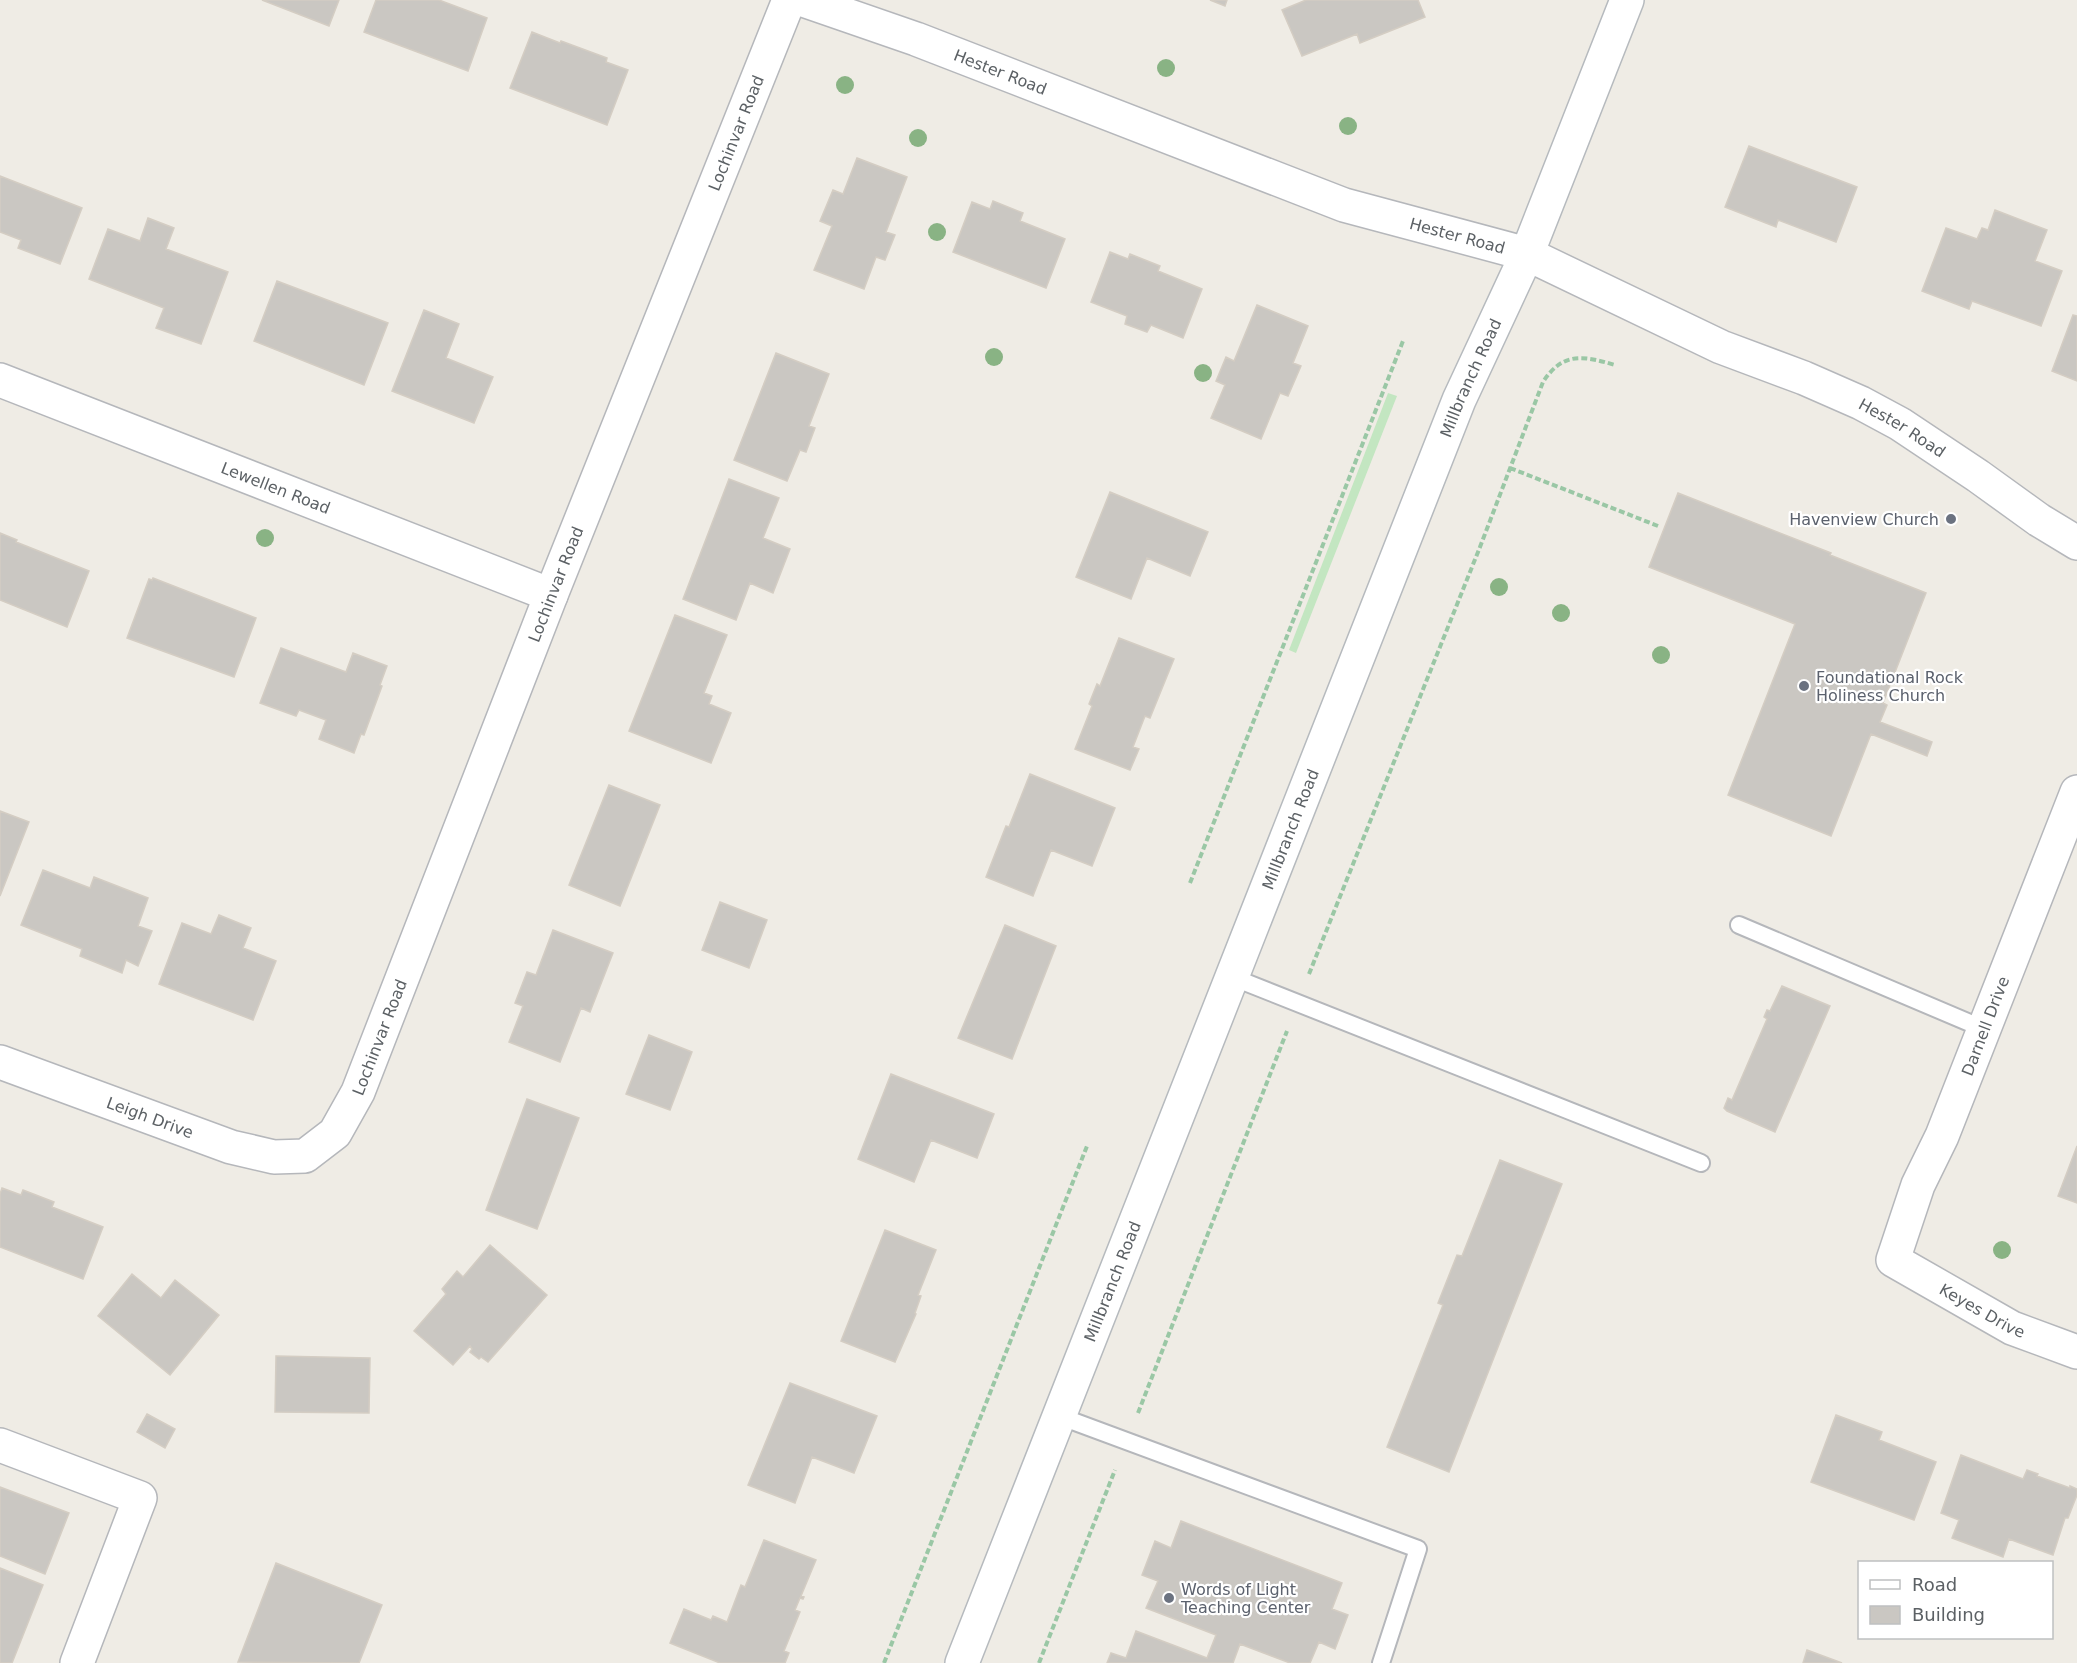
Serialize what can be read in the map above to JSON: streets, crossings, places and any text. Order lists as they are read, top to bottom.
{
  "streets": {
    "street": [
      "Hester Road",
      "Lochinvar Road",
      "Millbranch Road",
      "Lewellen Road",
      "Darnell Drive",
      "Leigh Drive",
      "Keyes Drive"
    ]
  },
  "crossings": [
    ["Hester Road", "Millbranch Road"],
    ["Lochinvar Road", "Lewellen Road"],
    ["Lochinvar Road", "Leigh Drive"],
    ["Darnell Drive", "Keyes Drive"]
  ],
  "places": ["Havenview Church", "Foundational Rock Holiness Church", "Words of Light Teaching Center"],
  "legend": ["Road", "Building"]
}
